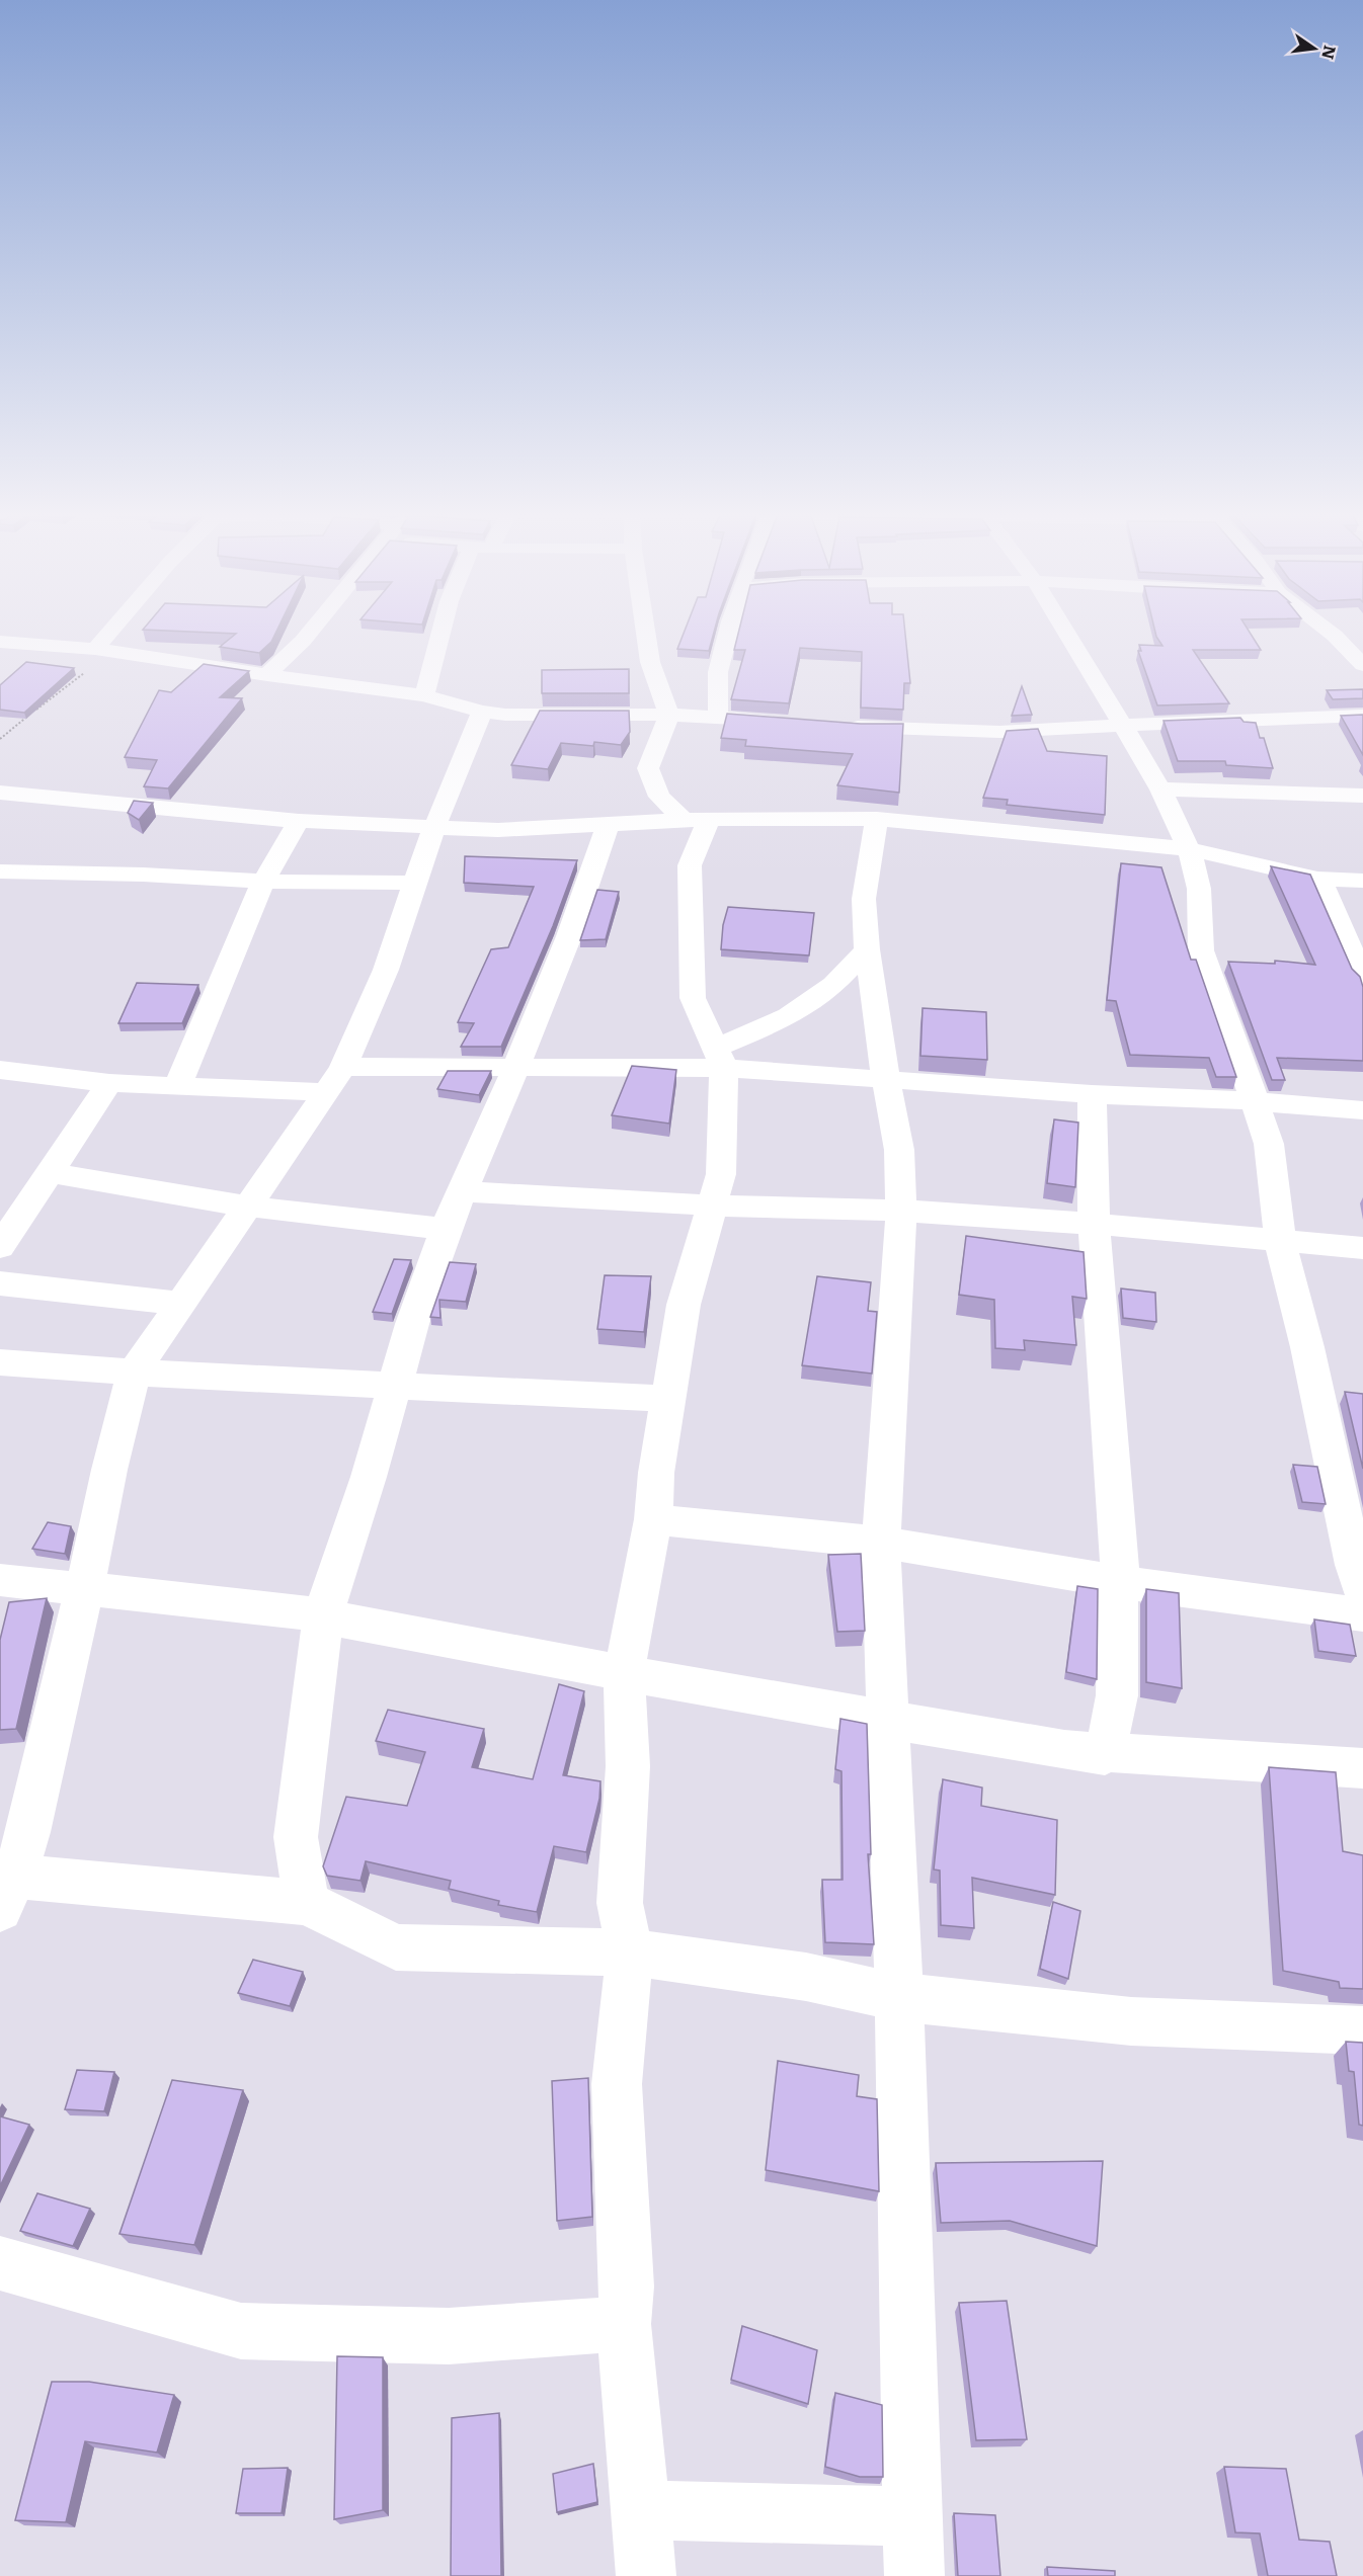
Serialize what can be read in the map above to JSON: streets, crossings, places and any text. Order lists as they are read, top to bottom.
{
  "north": "right"
}
